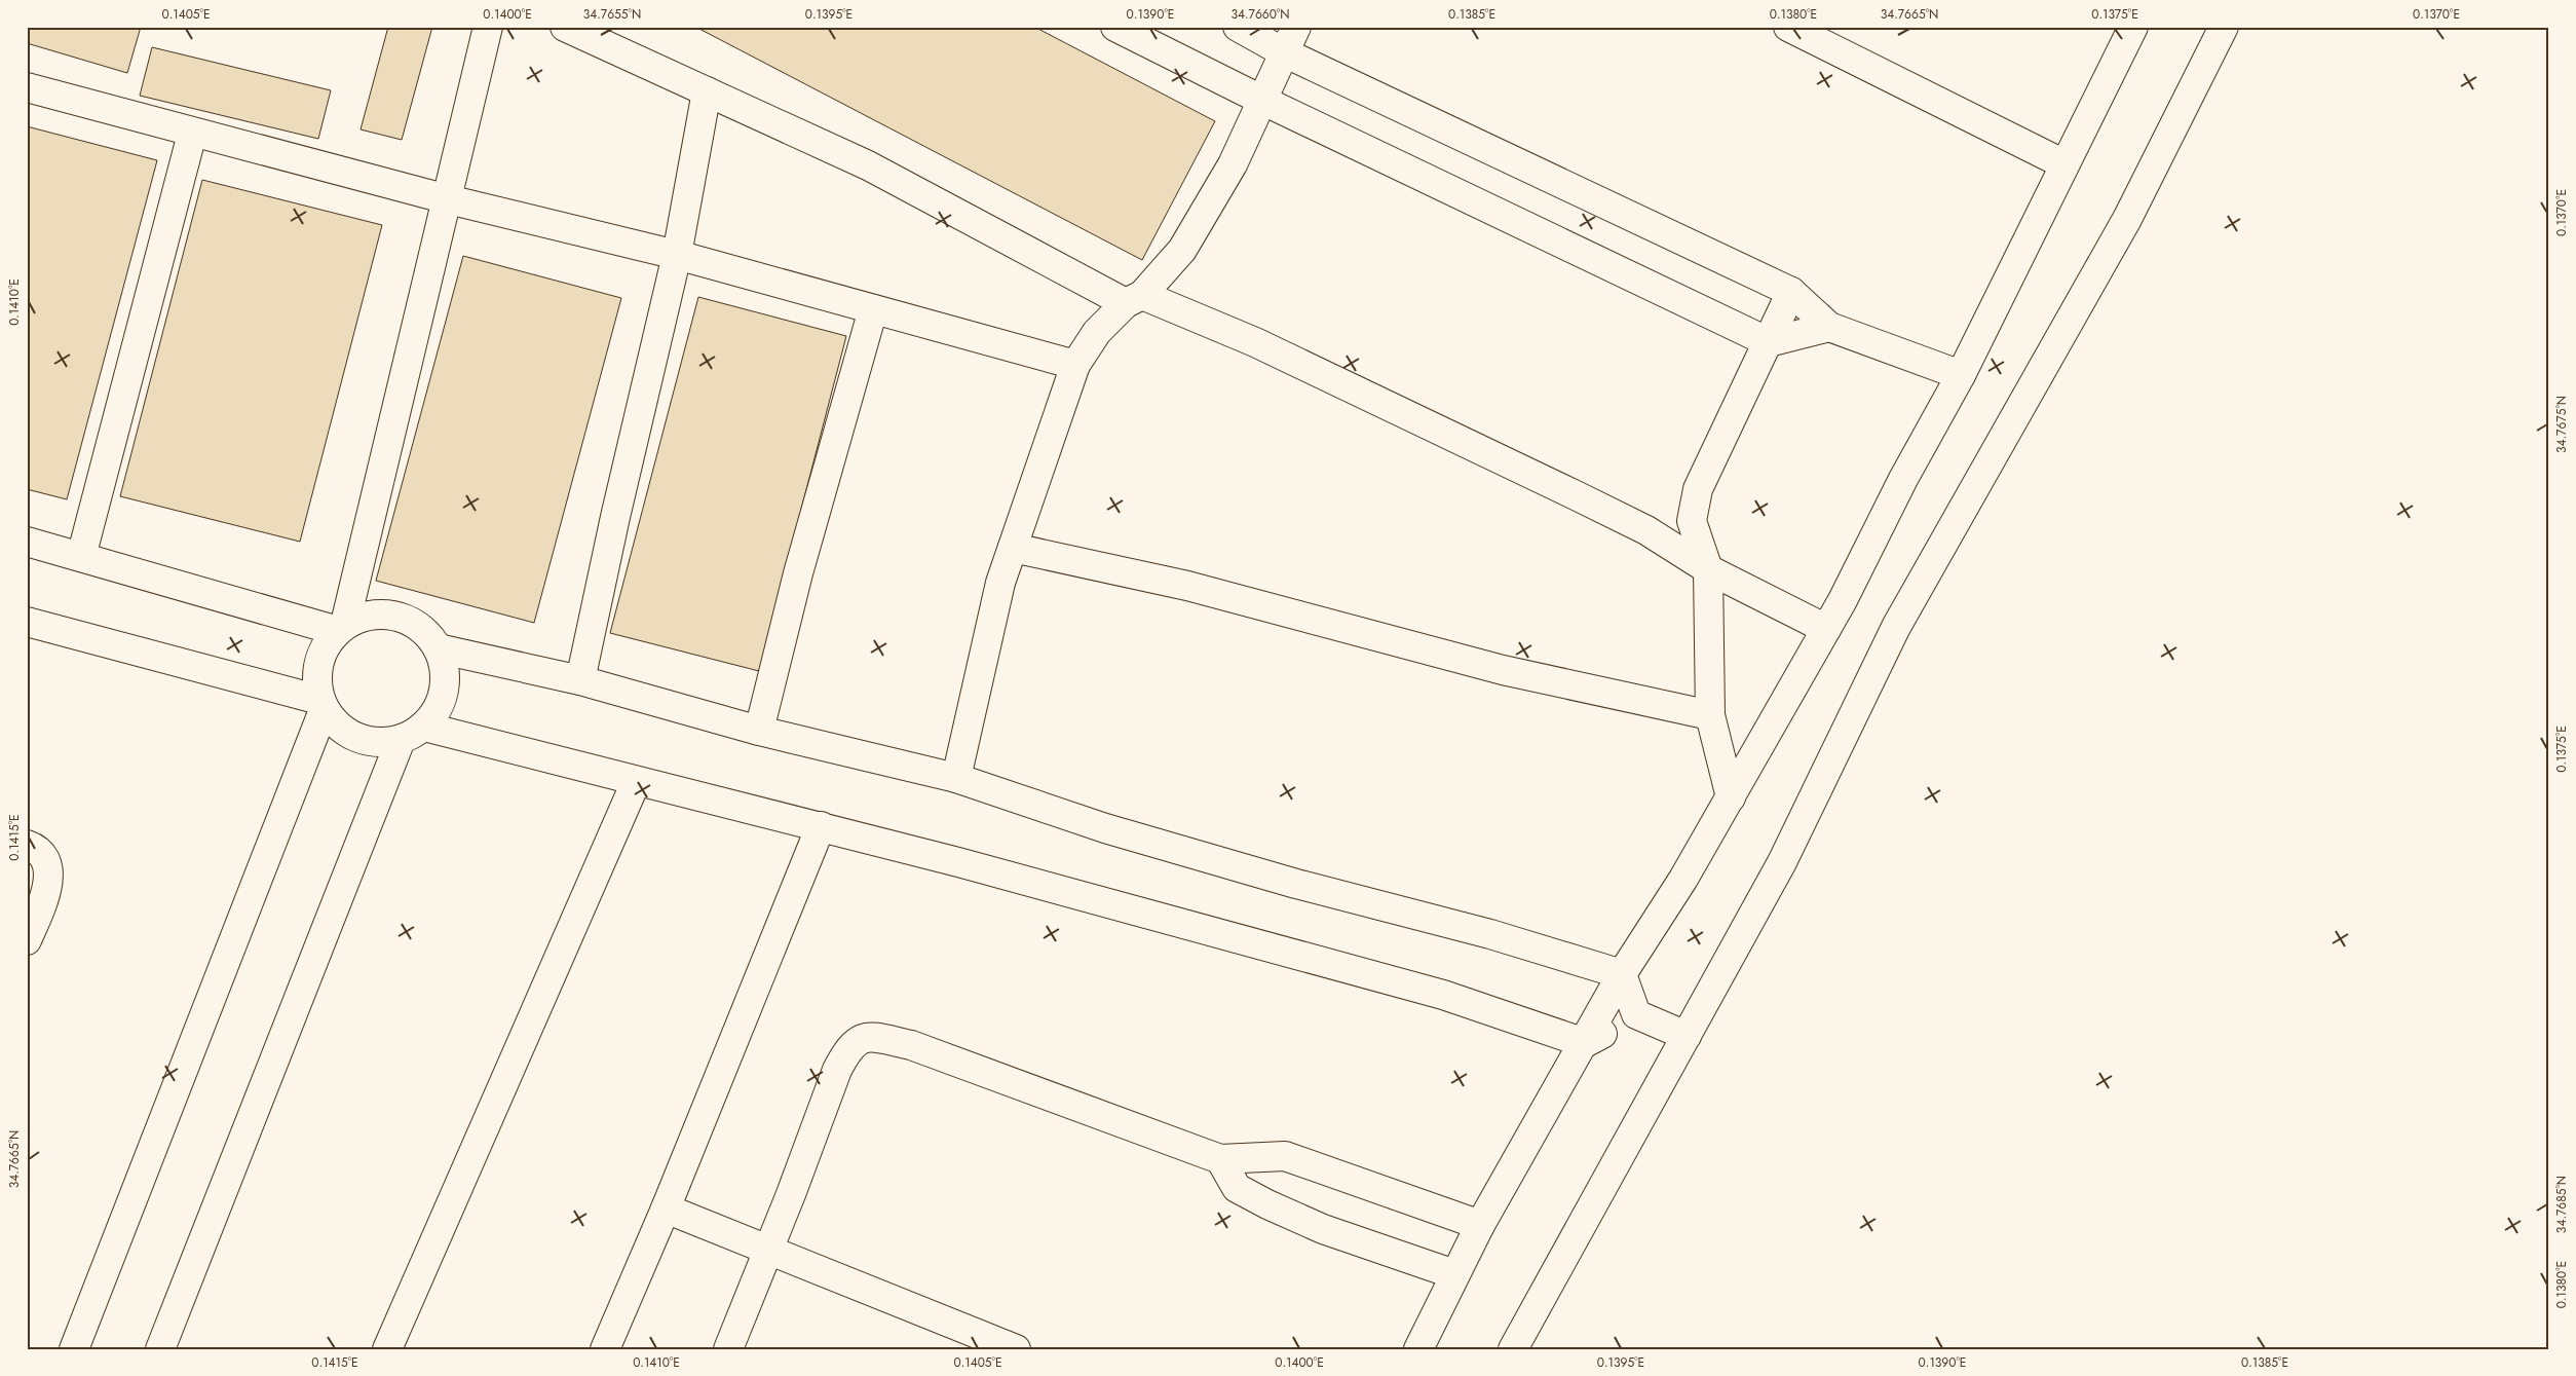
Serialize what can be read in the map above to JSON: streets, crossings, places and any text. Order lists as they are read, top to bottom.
{
  "coordinates": [
    "0.1405°E",
    "0.1400°E",
    "34.7655°N",
    "0.1395°E",
    "0.1390°E",
    "34.7660°N",
    "0.1385°E",
    "0.1380°E",
    "34.7665°N",
    "0.1375°E",
    "0.1370°E",
    "0.1410°E",
    "34.7675°N",
    "0.1415°E",
    "34.7685°N"
  ]
}
